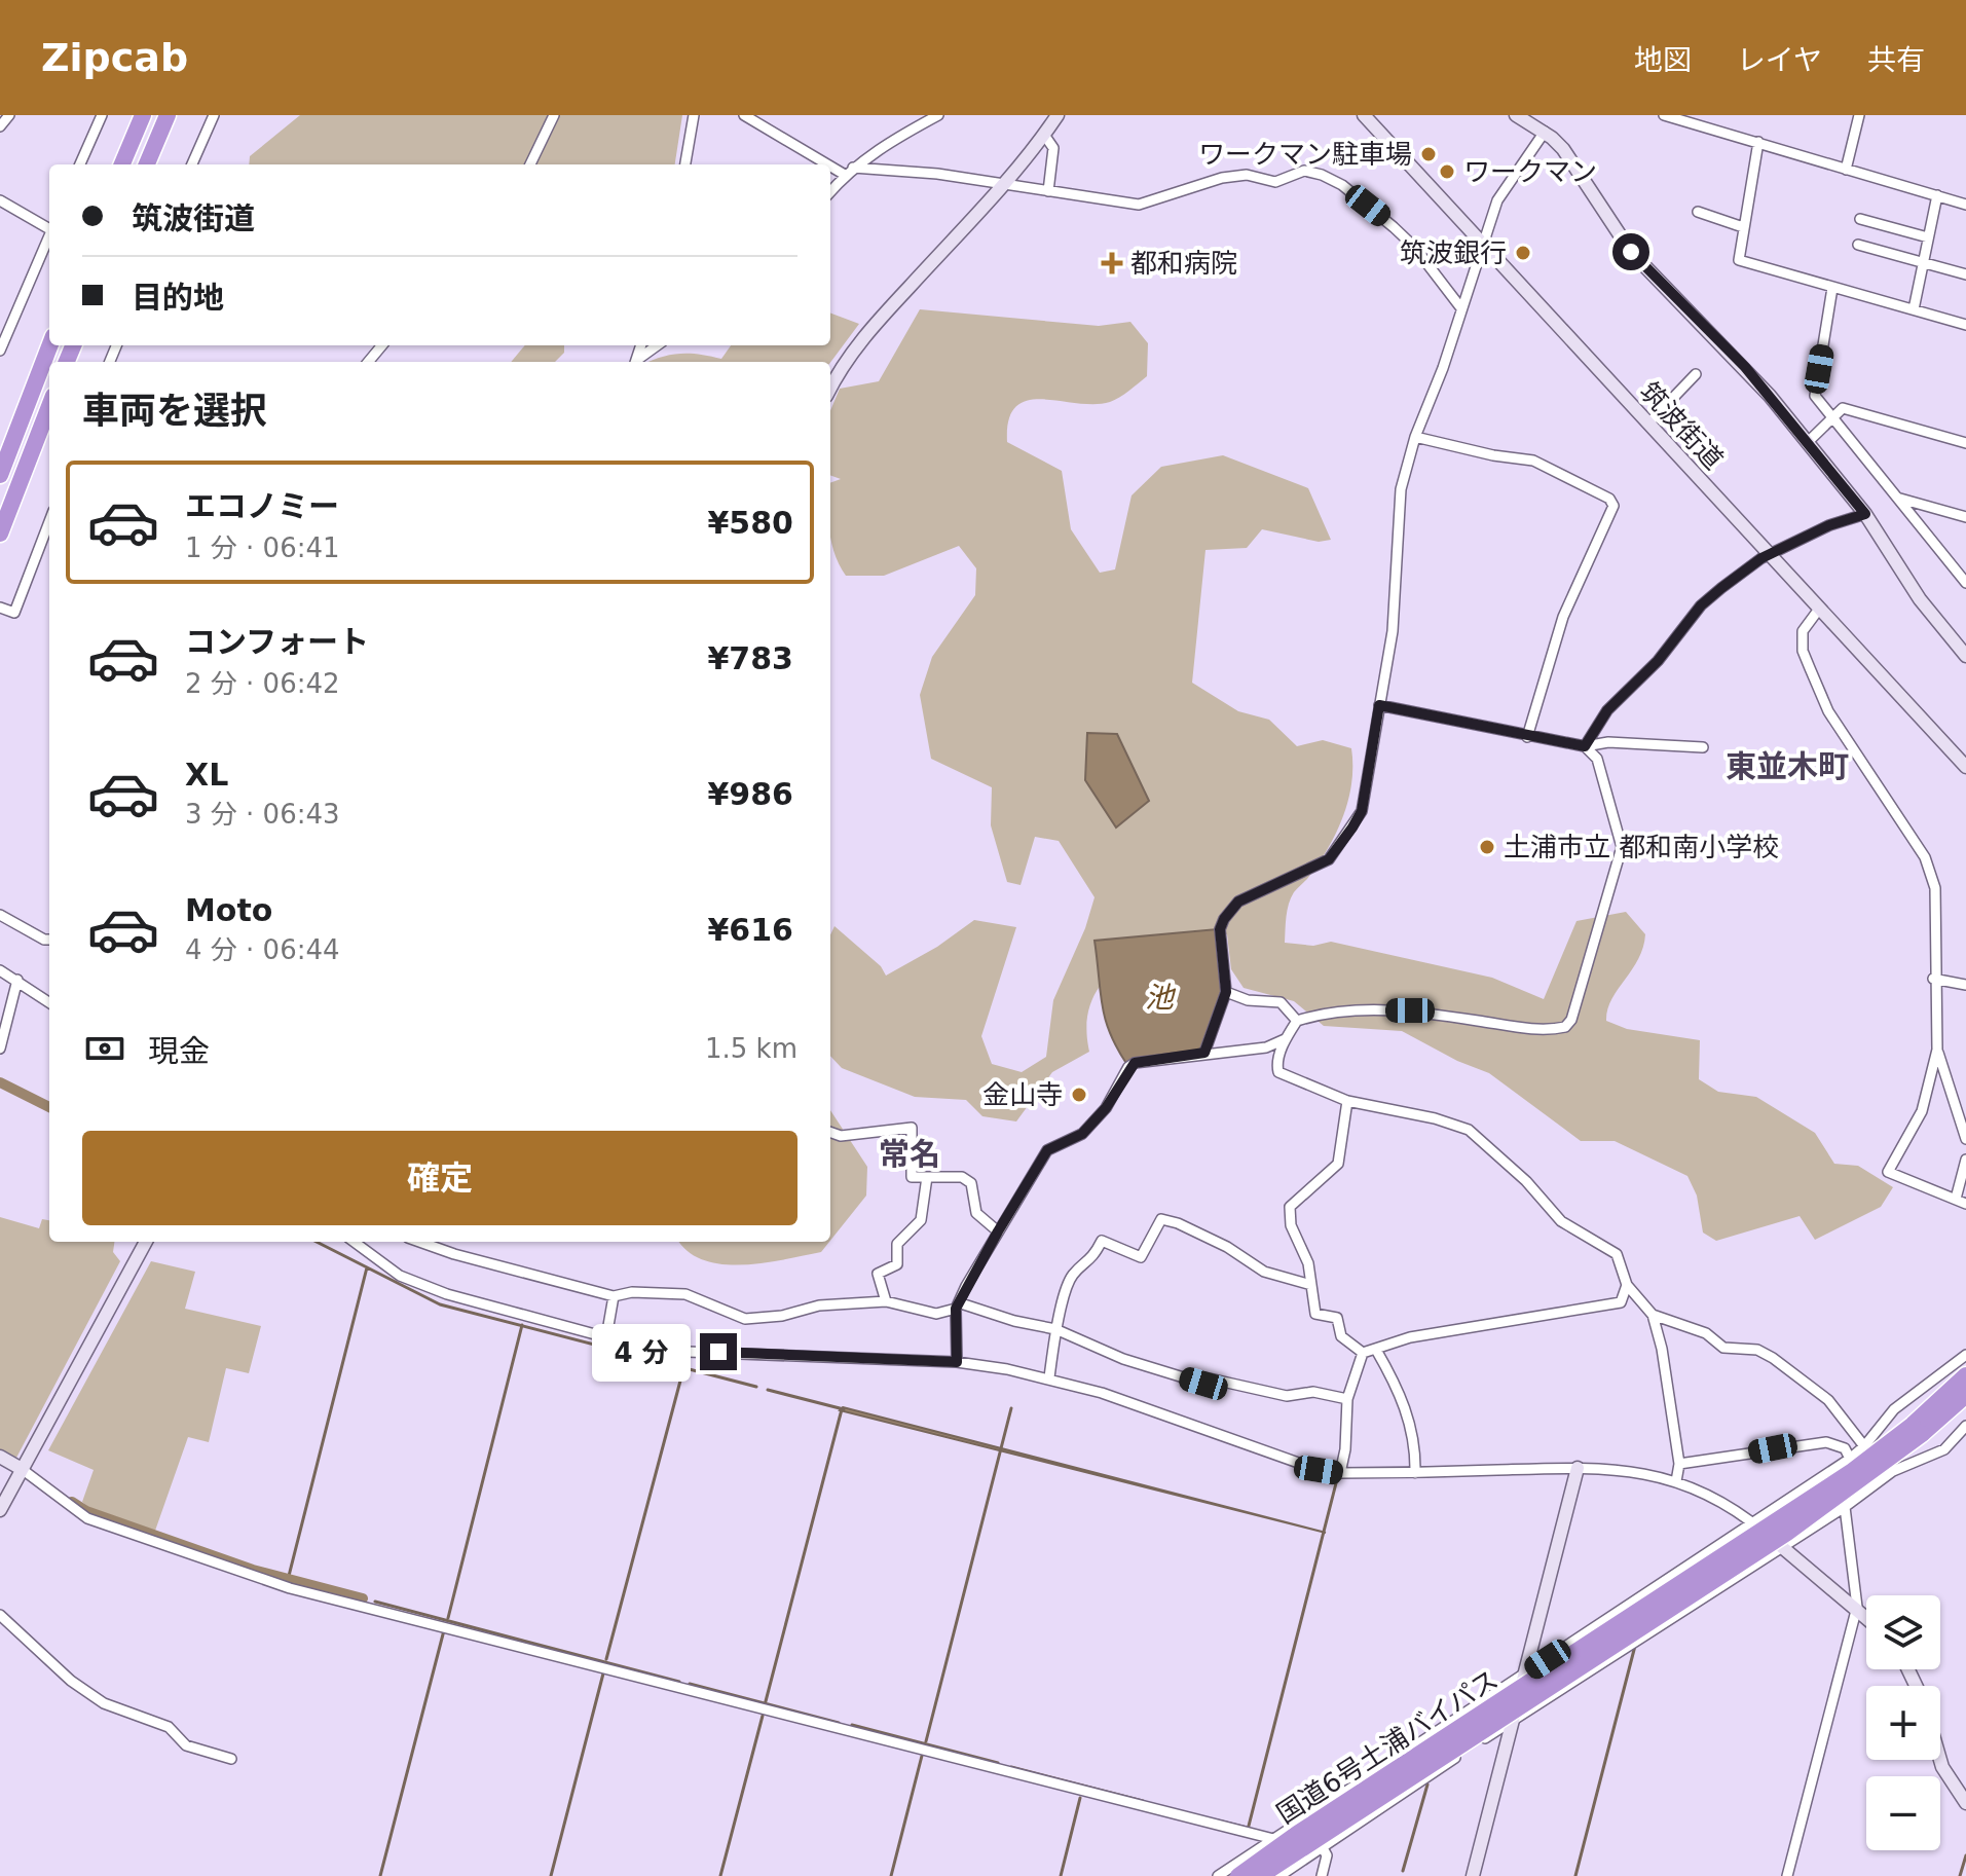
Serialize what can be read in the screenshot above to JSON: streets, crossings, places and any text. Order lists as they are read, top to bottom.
{
  "streets": {
    "highway": ["国道6号土浦バイパス"],
    "street": ["筑波街道"]
  },
  "districts": ["東並木町", "常名"],
  "water": ["池"],
  "places": {
    "other": [
      "ワークマン駐車場",
      "ワークマン",
      "筑波銀行",
      "土浦市立 都和南小学校",
      "金山寺"
    ],
    "health": ["都和病院"]
  },
  "page": {
    "header": "Zipcab",
    "nav": ["地図", "レイヤ", "共有"],
    "banner": ["筑波街道", "目的地"],
    "heading": "車両を選択",
    "list": [
      {
        "name": "エコノミー",
        "note": "1 分 · 06:41",
        "value": "¥580"
      },
      {
        "name": "コンフォート",
        "note": "2 分 · 06:42",
        "value": "¥783"
      },
      {
        "name": "XL",
        "note": "3 分 · 06:43",
        "value": "¥986"
      },
      {
        "name": "Moto",
        "note": "4 分 · 06:44",
        "value": "¥616"
      }
    ],
    "pay": ["現金", "1.5 km"],
    "buttons": "確定",
    "bubble": "4 分",
    "map_buttons": ["+", "−"]
  }
}
